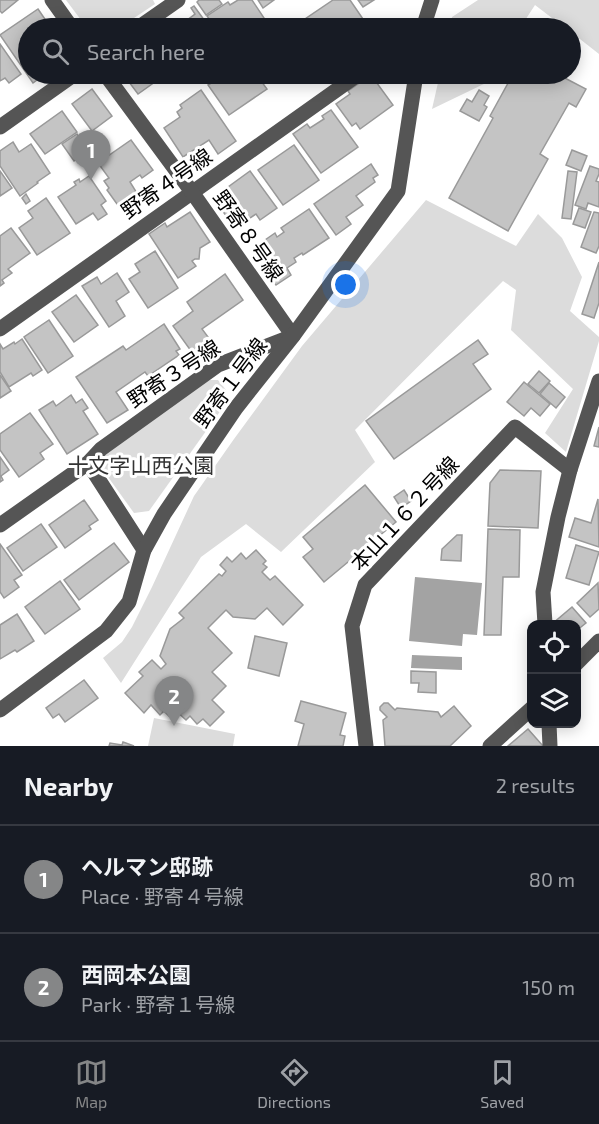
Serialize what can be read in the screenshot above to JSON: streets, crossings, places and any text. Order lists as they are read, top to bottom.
{
  "streets": {
    "street": [
      "野寄４号線",
      "野寄８号線",
      "野寄３号線",
      "野寄１号線",
      "本山１６２号線"
    ]
  },
  "crossings": [
    ["野寄４号線", "野寄８号線"],
    ["野寄８号線", "野寄３号線"],
    ["野寄８号線", "野寄１号線"],
    ["野寄３号線", "野寄１号線"]
  ],
  "parks": ["十文字山西公園"],
  "page": {
    "search": "Search here",
    "pins": ["1", "2"],
    "heading": ["Nearby", "2 results"],
    "list": [
      {
        "mark": "1",
        "name": "ヘルマン邸跡",
        "note": "Place · 野寄４号線",
        "value": "80 m"
      },
      {
        "mark": "2",
        "name": "西岡本公園",
        "note": "Park · 野寄１号線",
        "value": "150 m"
      }
    ],
    "nav": ["Map", "Directions", "Saved"]
  }
}
